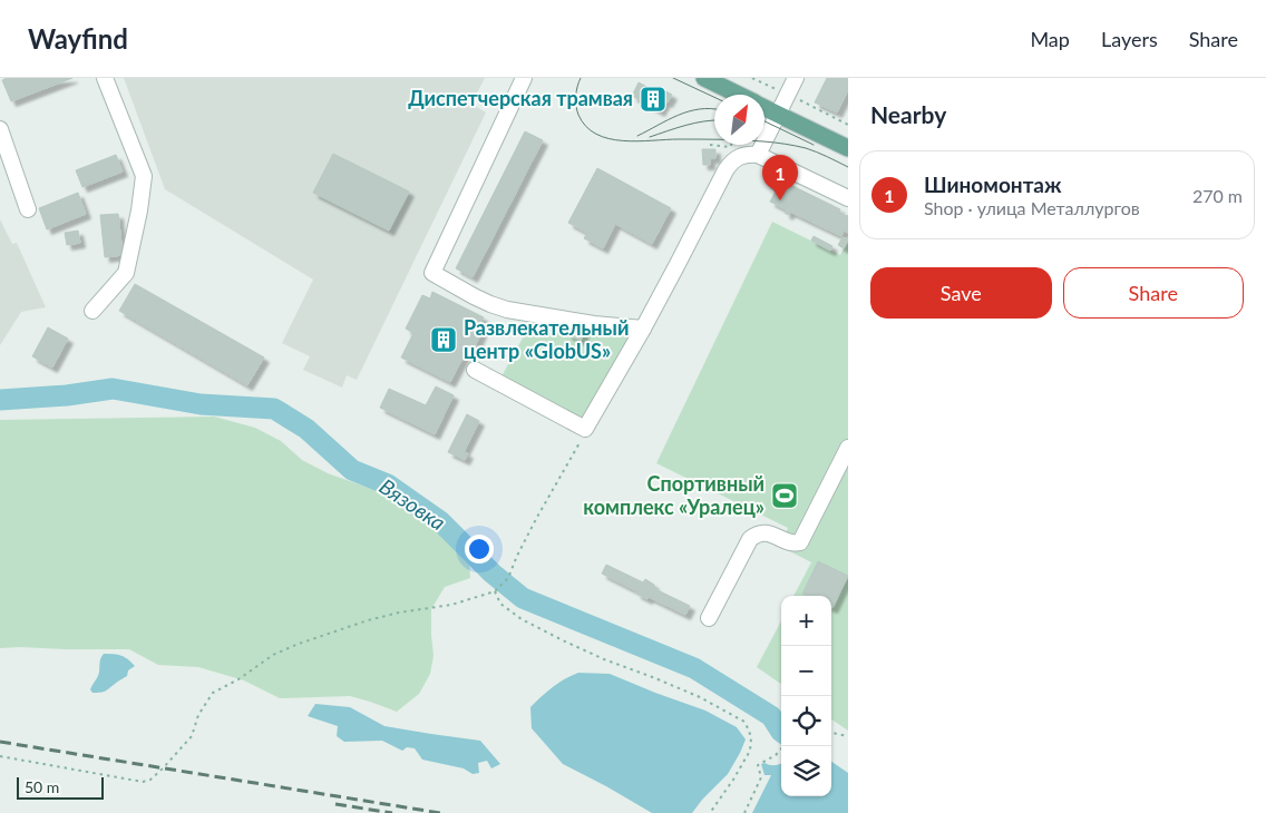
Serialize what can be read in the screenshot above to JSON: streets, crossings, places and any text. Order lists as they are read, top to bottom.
{
  "water": ["Вязовка"],
  "places": {
    "building": ["Диспетчерская трамвая", "Развлекательный центр «GlobUS»"],
    "sports": ["Спортивный комплекс «Уралец»"]
  },
  "scale_bar": "50 m",
  "north": "top right",
  "page": {
    "header": "Wayfind",
    "nav": ["Map", "Layers", "Share"],
    "heading": "Nearby",
    "list": [
      {
        "mark": "1",
        "name": "Шиномонтаж",
        "note": "Shop · улица Металлургов",
        "value": "270 m"
      }
    ],
    "pins": "1",
    "buttons": ["Save", "Share"],
    "map_buttons": ["+", "−"],
    "scale": "50 m"
  }
}
